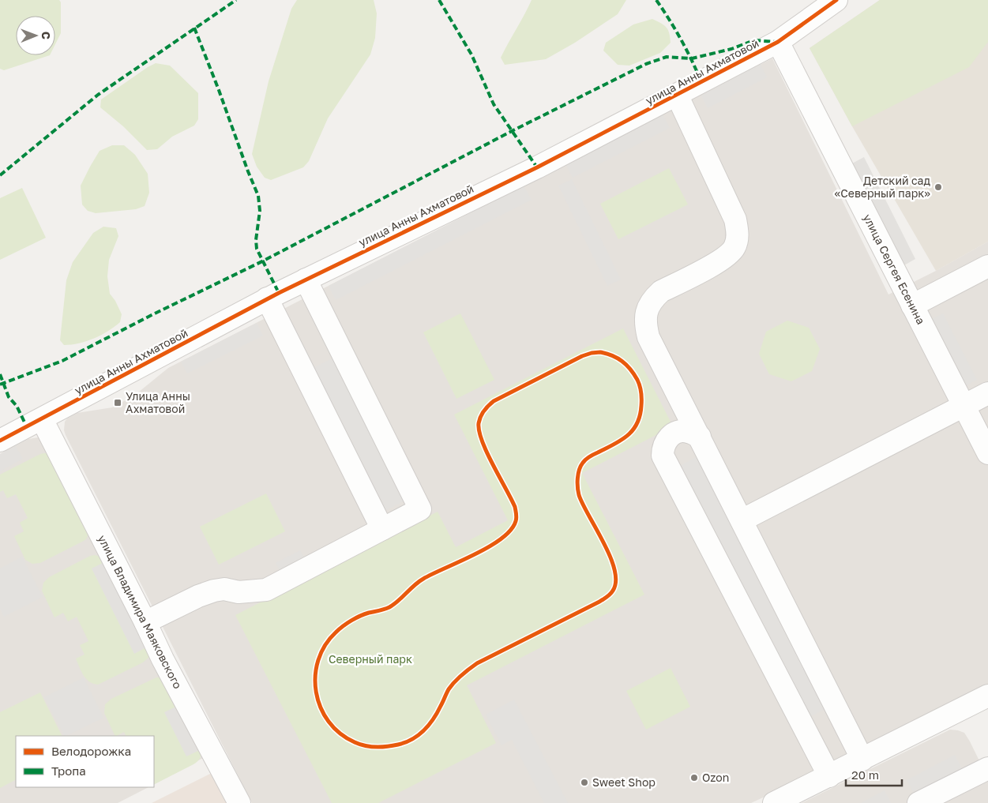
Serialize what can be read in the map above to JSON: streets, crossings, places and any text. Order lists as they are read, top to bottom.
{
  "streets": {
    "street": ["улица Анны Ахматовой", "улица Сергея Есенина", "улица Владимира Маяковского"]
  },
  "crossings": [
    ["улица Анны Ахматовой", "улица Сергея Есенина"],
    ["улица Анны Ахматовой", "улица Владимира Маяковского"]
  ],
  "parks": ["Северный парк"],
  "places": {
    "other": ["Детский сад «Северный парк»", "Ozon", "Sweet Shop"],
    "transit": ["Улица Анны Ахматовой"]
  },
  "legend": ["Велодорожка", "Тропа"],
  "scale_bar": "20 m",
  "north": "right"
}
